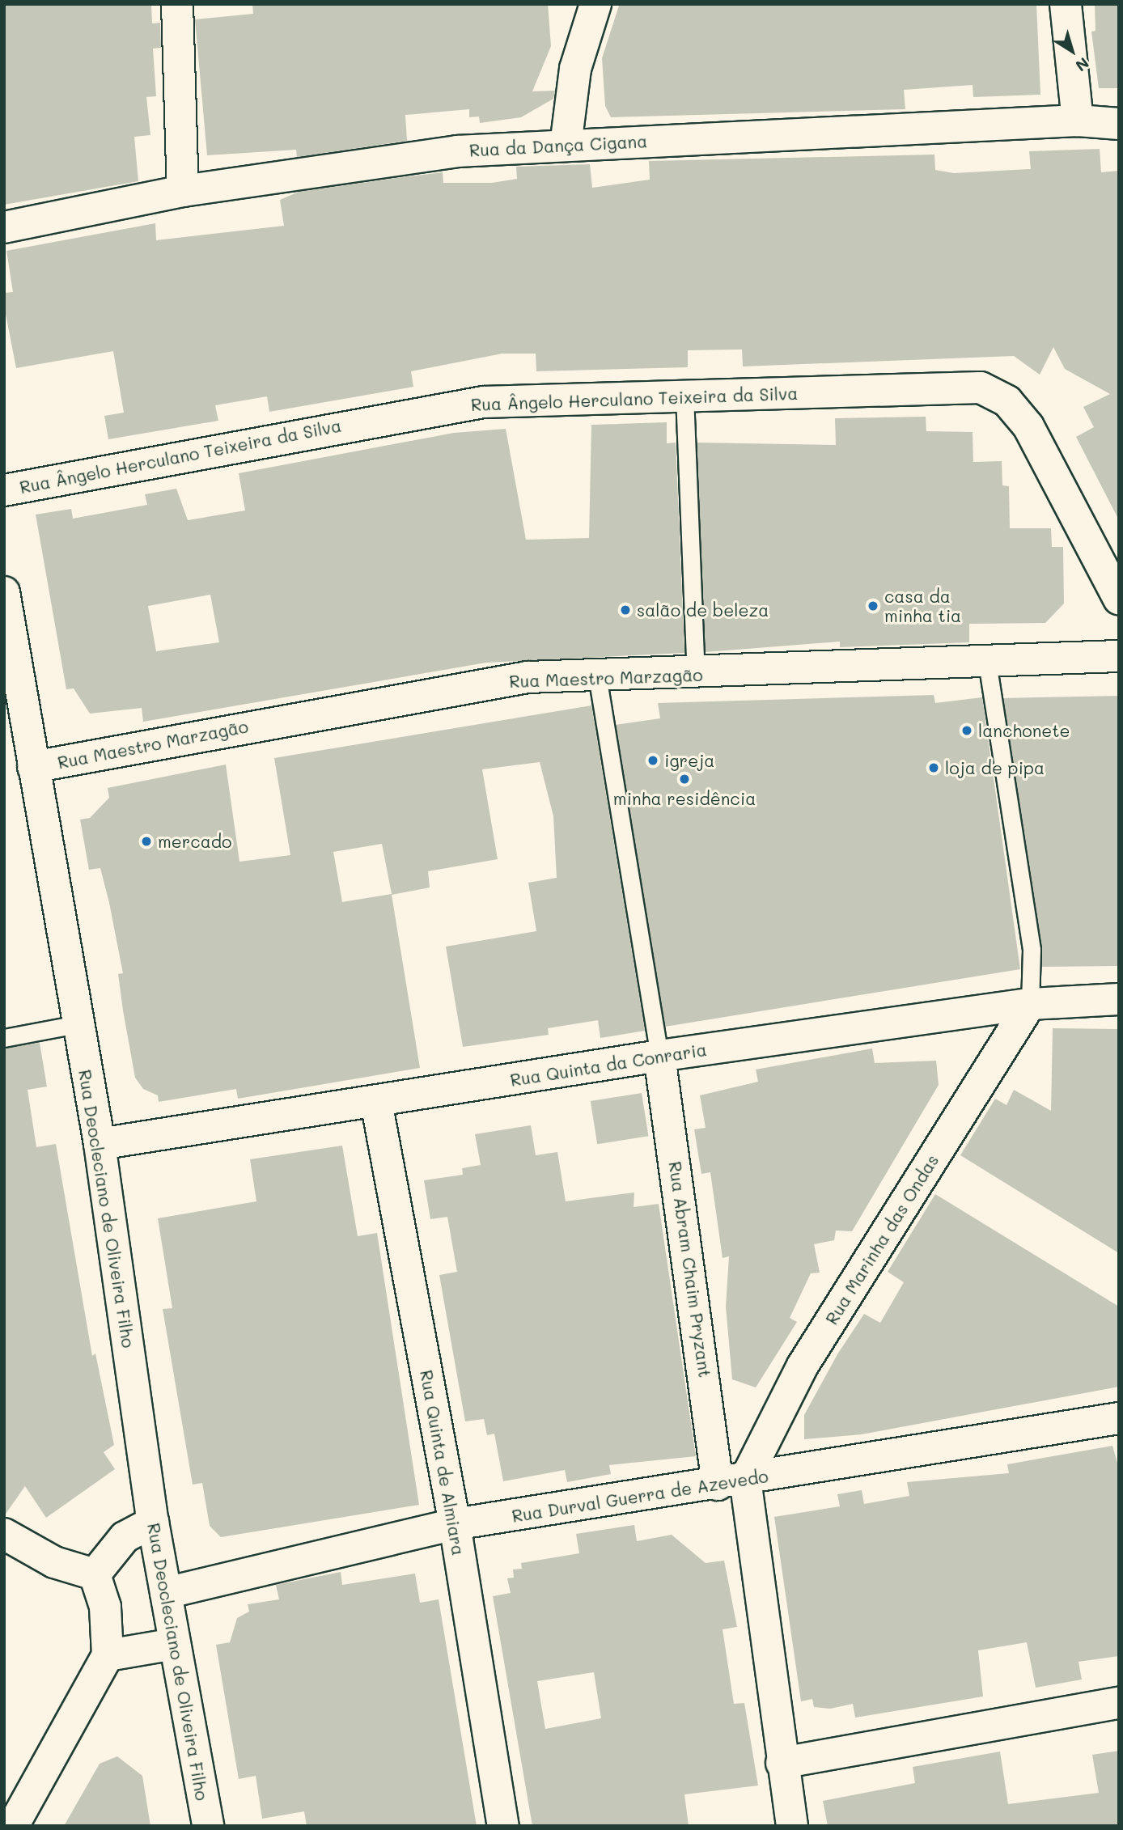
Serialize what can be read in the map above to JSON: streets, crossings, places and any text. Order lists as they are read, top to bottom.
{
  "streets": {
    "street": [
      "Rua da Dança Cigana",
      "Rua Ângelo Herculano Teixeira da Silva",
      "Rua Maestro Marzagão",
      "Rua Quinta da Conraria",
      "Rua Deocleciano de Oliveira Filho",
      "Rua Marinha das Ondas",
      "Rua Abram Chaim Pryzant",
      "Rua Quinta de Almiara",
      "Rua Durval Guerra de Azevedo"
    ]
  },
  "crossings": [
    ["Rua Maestro Marzagão", "Rua Deocleciano de Oliveira Filho"],
    ["Rua Quinta da Conraria", "Rua Deocleciano de Oliveira Filho"],
    ["Rua Quinta da Conraria", "Rua Marinha das Ondas"],
    ["Rua Quinta da Conraria", "Rua Abram Chaim Pryzant"],
    ["Rua Quinta da Conraria", "Rua Quinta de Almiara"],
    ["Rua Deocleciano de Oliveira Filho", "Rua Durval Guerra de Azevedo"],
    ["Rua Marinha das Ondas", "Rua Abram Chaim Pryzant"],
    ["Rua Marinha das Ondas", "Rua Durval Guerra de Azevedo"],
    ["Rua Abram Chaim Pryzant", "Rua Durval Guerra de Azevedo"],
    ["Rua Quinta de Almiara", "Rua Durval Guerra de Azevedo"]
  ],
  "places": [
    "casa da minha tia",
    "salão de beleza",
    "lanchonete",
    "igreja",
    "loja de pipa",
    "minha residência",
    "mercado"
  ],
  "north": "bottom right"
}
